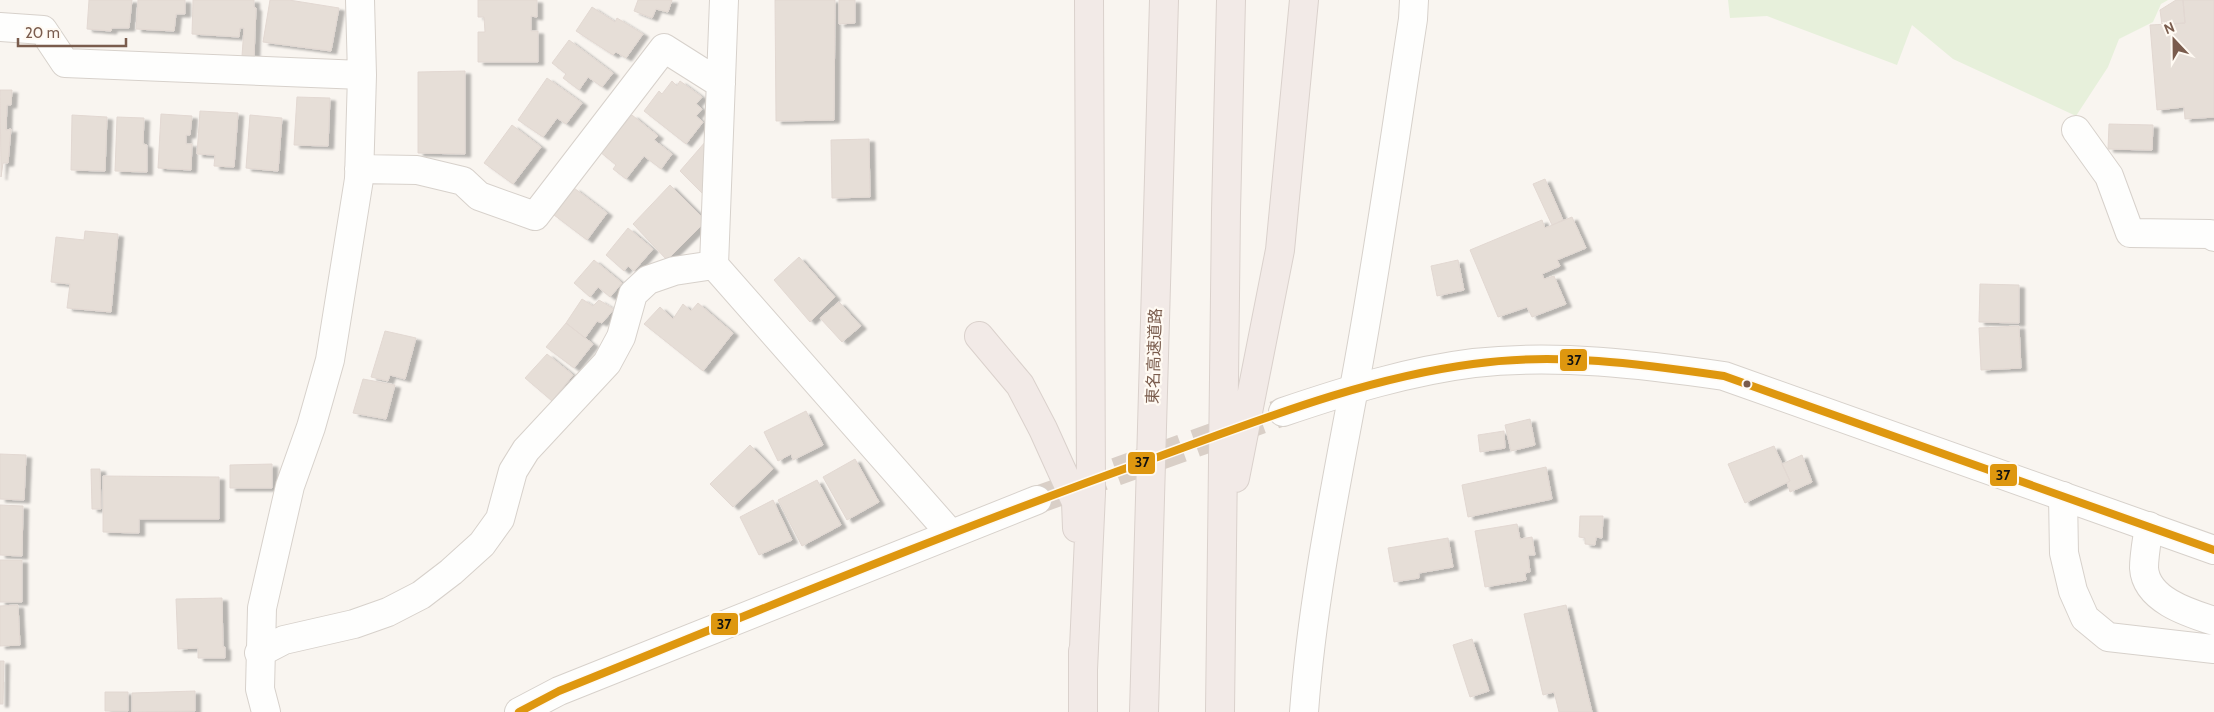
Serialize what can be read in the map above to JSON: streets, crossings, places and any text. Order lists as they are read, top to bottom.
{
  "streets": {
    "highway": ["東名高速道路"]
  },
  "lines": ["transit line 37"],
  "scale_bar": "20 m",
  "north": "top"
}
